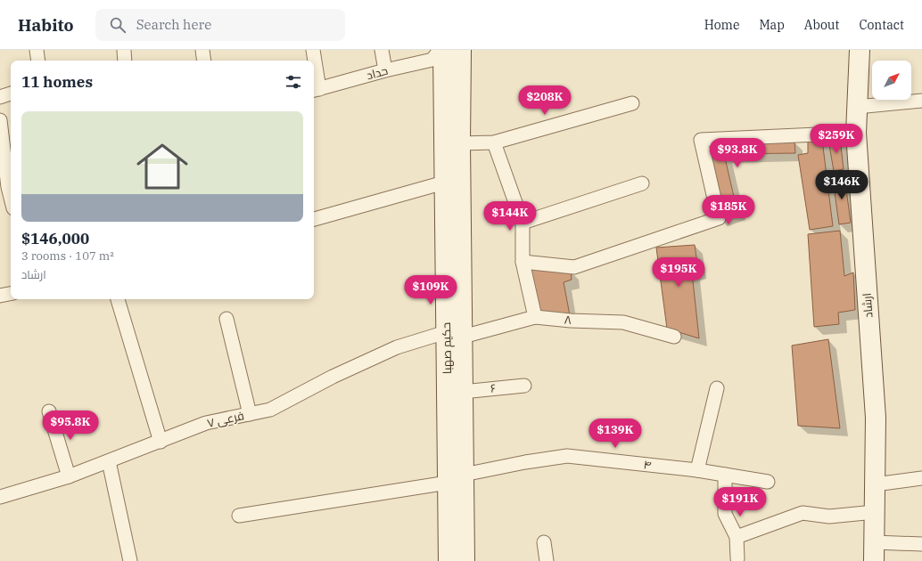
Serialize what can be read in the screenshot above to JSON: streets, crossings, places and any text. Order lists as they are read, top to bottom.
{
  "streets": {
    "street": [
      "حداد",
      "ارشاد",
      "۸",
      "حکیم صهبا",
      "۶",
      "فرعی ۷",
      "۴"
    ]
  },
  "crossings": [
    ["۸", "حکیم صهبا"],
    ["۸", "فرعی ۷"],
    ["حکیم صهبا", "۶"],
    ["حکیم صهبا", "فرعی ۷"],
    ["حکیم صهبا", "۴"]
  ],
  "north": "top right",
  "page": {
    "header": "Habito",
    "search": "Search here",
    "nav": [
      "Home",
      "Map",
      "About",
      "Contact"
    ],
    "heading": "11 homes",
    "price": [
      "$208K",
      "$259K",
      "$93.8K",
      "$146K",
      "$185K",
      "$144K",
      "$195K",
      "$109K",
      "$95.8K",
      "$139K",
      "$191K"
    ],
    "list": [
      {
        "name": "$146,000",
        "note": "3 rooms · 107 m² · ارشاد"
      }
    ]
  }
}
